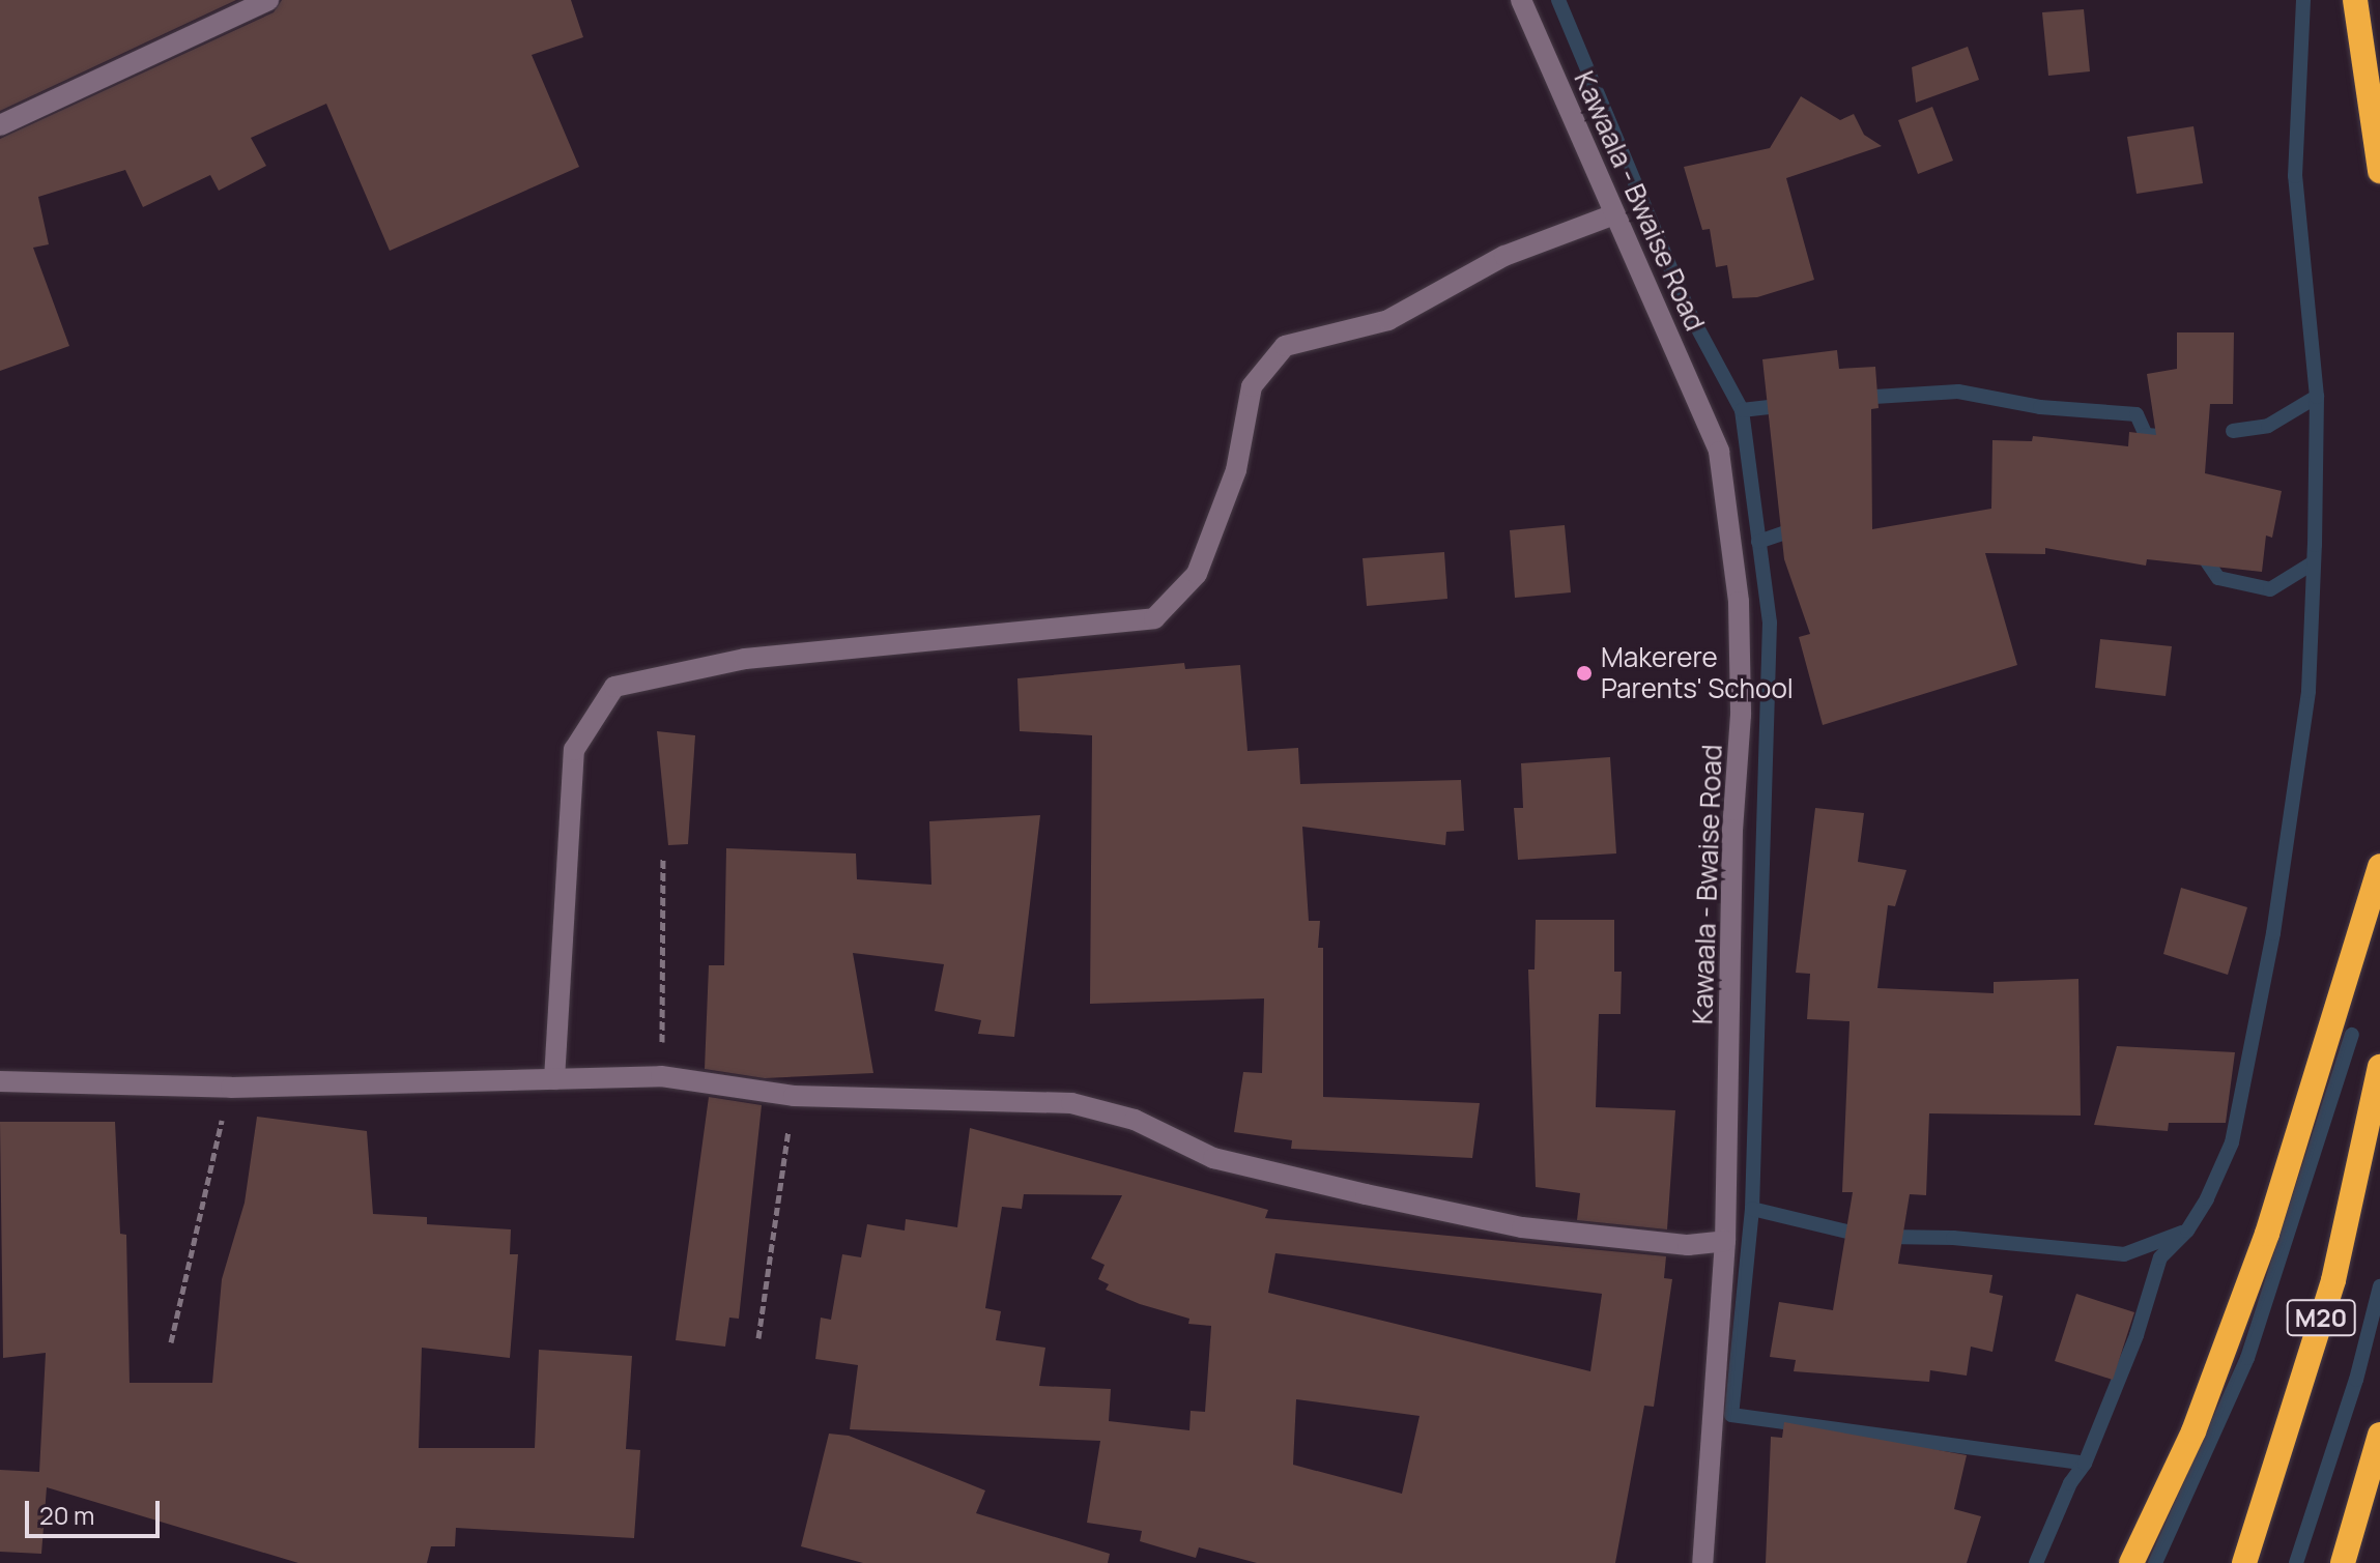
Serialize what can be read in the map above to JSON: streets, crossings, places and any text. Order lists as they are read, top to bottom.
{
  "streets": {
    "highway": ["M20"],
    "street": ["Kawaala - Bwaise Road"]
  },
  "places": ["Makerere Parents' School"],
  "scale_bar": "20 m"
}
